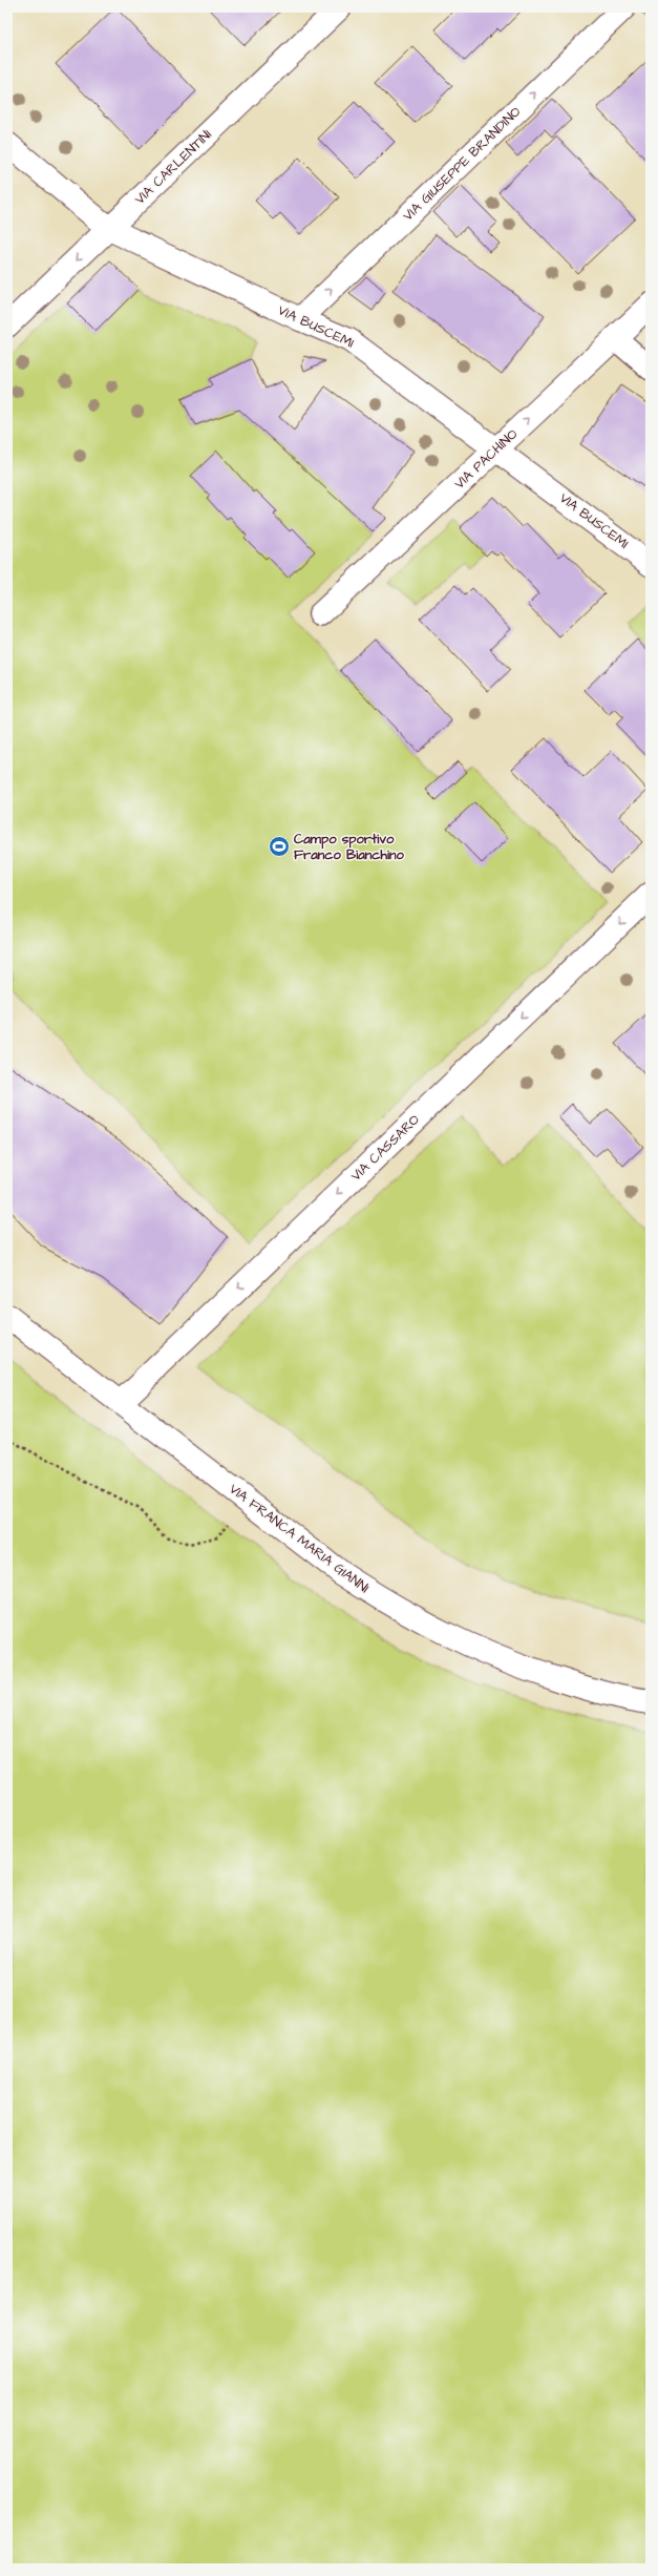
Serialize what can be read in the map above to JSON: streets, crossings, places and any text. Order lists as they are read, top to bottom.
{
  "streets": {
    "street": [
      "VIA GIUSEPPE BRANDINO",
      "VIA CARLENTINI",
      "VIA BUSCEMI",
      "VIA PACHINO",
      "VIA CASSARO",
      "VIA FRANCA MARIA GIANNI"
    ]
  },
  "crossings": [
    ["VIA GIUSEPPE BRANDINO", "VIA BUSCEMI"],
    ["VIA CARLENTINI", "VIA BUSCEMI"],
    ["VIA BUSCEMI", "VIA PACHINO"],
    ["VIA CASSARO", "VIA FRANCA MARIA GIANNI"]
  ],
  "one_way": ["VIA GIUSEPPE BRANDINO", "VIA PACHINO", "VIA CASSARO"],
  "places": {
    "sports": ["Campo sportivo Franco Bianchino"]
  }
}
